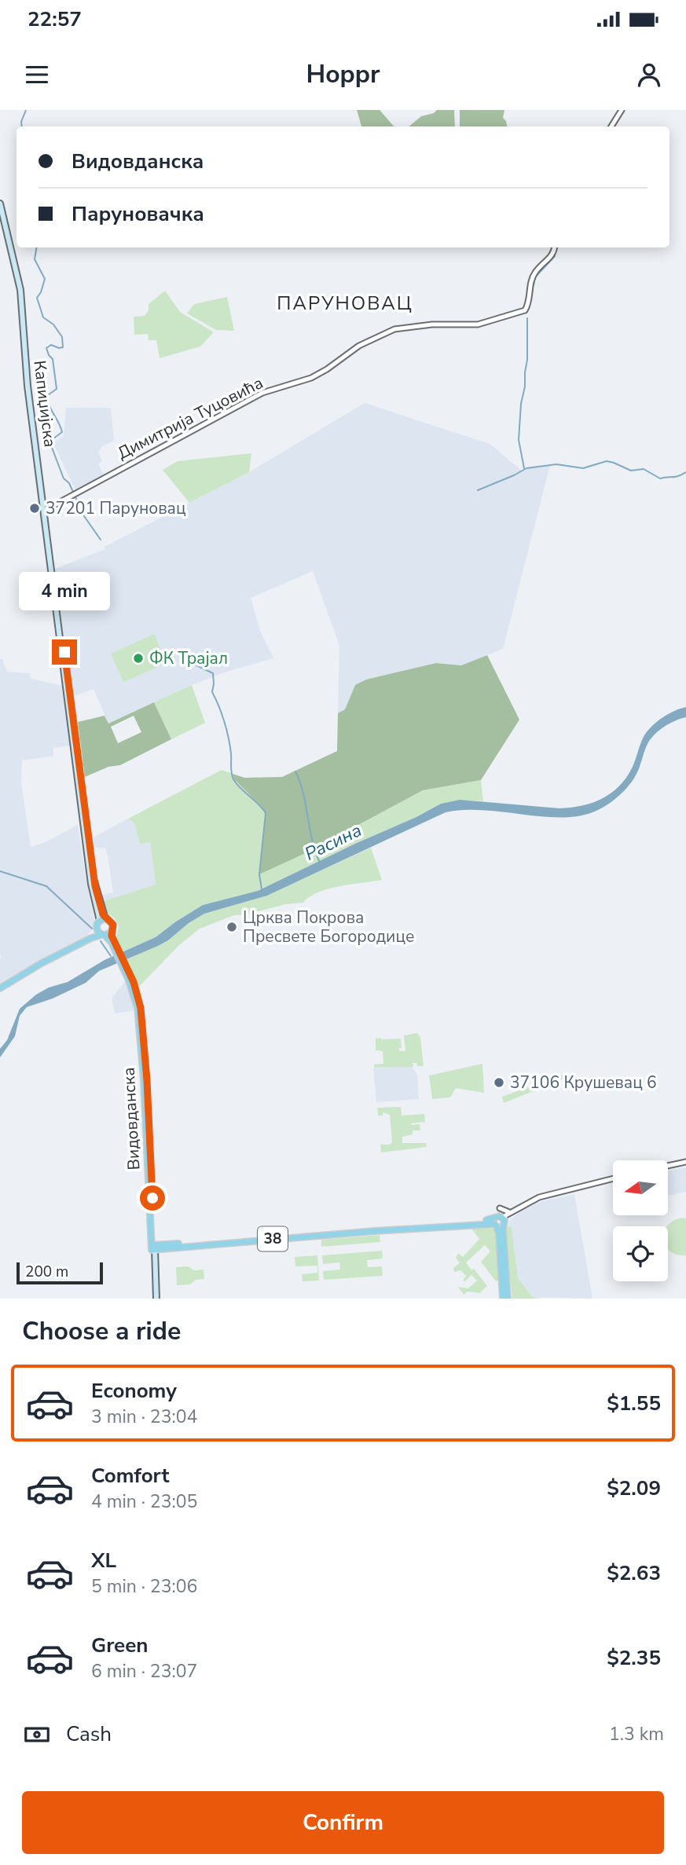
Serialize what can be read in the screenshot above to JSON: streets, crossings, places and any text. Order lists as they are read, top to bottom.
{
  "streets": {
    "main road": ["Капиџијска", "Видовданска", "38"],
    "street": ["Димитрија Туцовића"]
  },
  "crossings": [
    ["Капиџијска", "Димитрија Туцовића"],
    ["Капиџијска", "Видовданска"],
    ["Видовданска", "38"]
  ],
  "districts": ["ПАРУНОВАЦ"],
  "water": ["Расина"],
  "places": [
    "37201 Паруновац",
    "ФК Трајал",
    "Црква Покрова Пресвете Богородице",
    "37106 Крушевац 6"
  ],
  "scale_bar": "200 m",
  "north": "left",
  "page": {
    "status": "22:57",
    "header": "Hoppr",
    "banner": ["Видовданска", "Паруновачка"],
    "bubble": "4 min",
    "scale": "200 m",
    "heading": "Choose a ride",
    "list": [
      {
        "name": "Economy",
        "note": "3 min · 23:04",
        "value": "$1.55"
      },
      {
        "name": "Comfort",
        "note": "4 min · 23:05",
        "value": "$2.09"
      },
      {
        "name": "XL",
        "note": "5 min · 23:06",
        "value": "$2.63"
      },
      {
        "name": "Green",
        "note": "6 min · 23:07",
        "value": "$2.35"
      }
    ],
    "pay": ["Cash", "1.3 km"],
    "buttons": "Confirm"
  }
}
